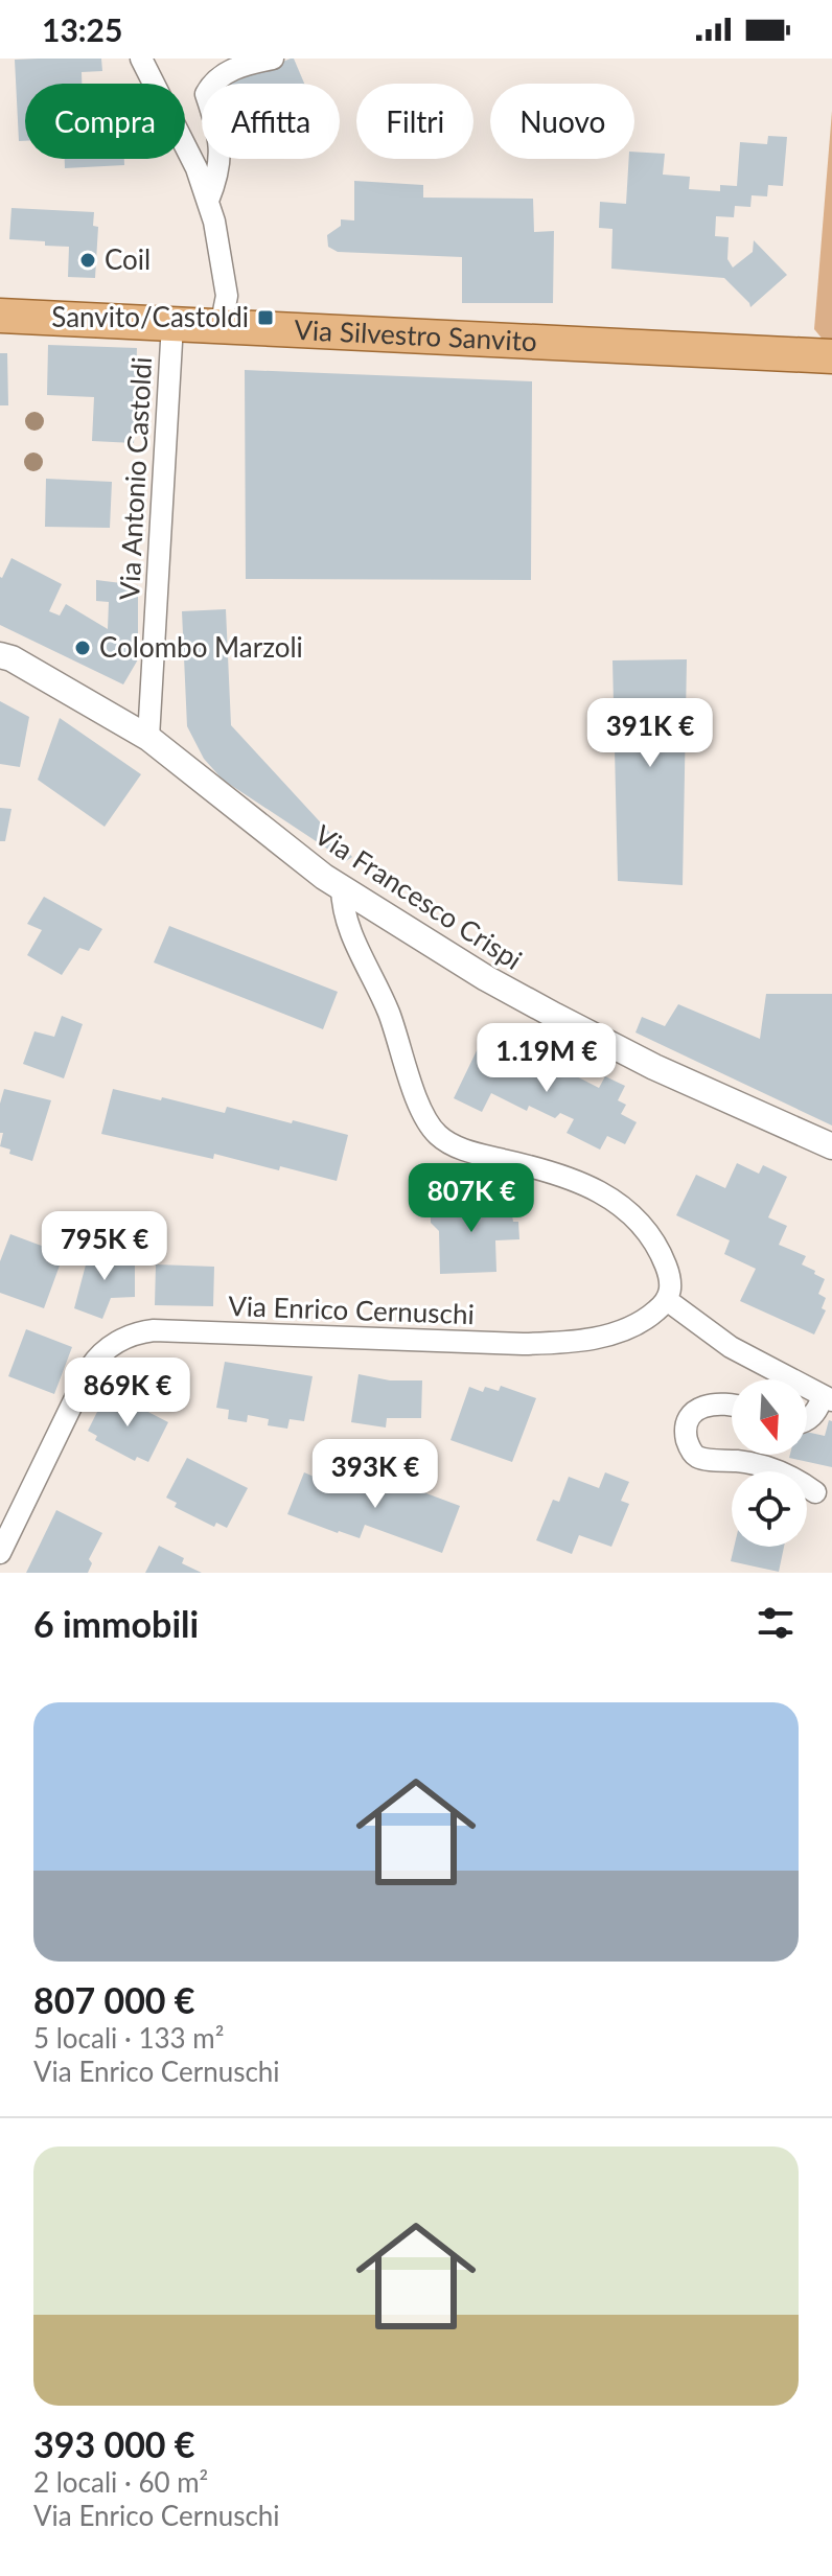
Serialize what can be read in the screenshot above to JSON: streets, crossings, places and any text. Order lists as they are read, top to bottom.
{
  "streets": {
    "main road": ["Via Silvestro Sanvito"],
    "street": ["Via Antonio Castoldi", "Via Francesco Crispi", "Via Enrico Cernuschi"]
  },
  "crossings": [
    ["Via Silvestro Sanvito", "Via Antonio Castoldi"],
    ["Via Antonio Castoldi", "Via Francesco Crispi"]
  ],
  "places": {
    "other": ["Coil", "Colombo Marzoli"],
    "transit": ["Sanvito/Castoldi"]
  },
  "north": "bottom",
  "page": {
    "status": "13:25",
    "chip": [
      "Compra",
      "Affitta",
      "Filtri",
      "Nuovo"
    ],
    "price": [
      "391K €",
      "1.19M €",
      "807K €",
      "795K €",
      "869K €",
      "393K €"
    ],
    "heading": "6 immobili",
    "list": [
      {
        "name": "807 000 €",
        "note": "5 locali · 133 m² · Via Enrico Cernuschi"
      },
      {
        "name": "393 000 €",
        "note": "2 locali · 60 m² · Via Enrico Cernuschi"
      }
    ]
  }
}
